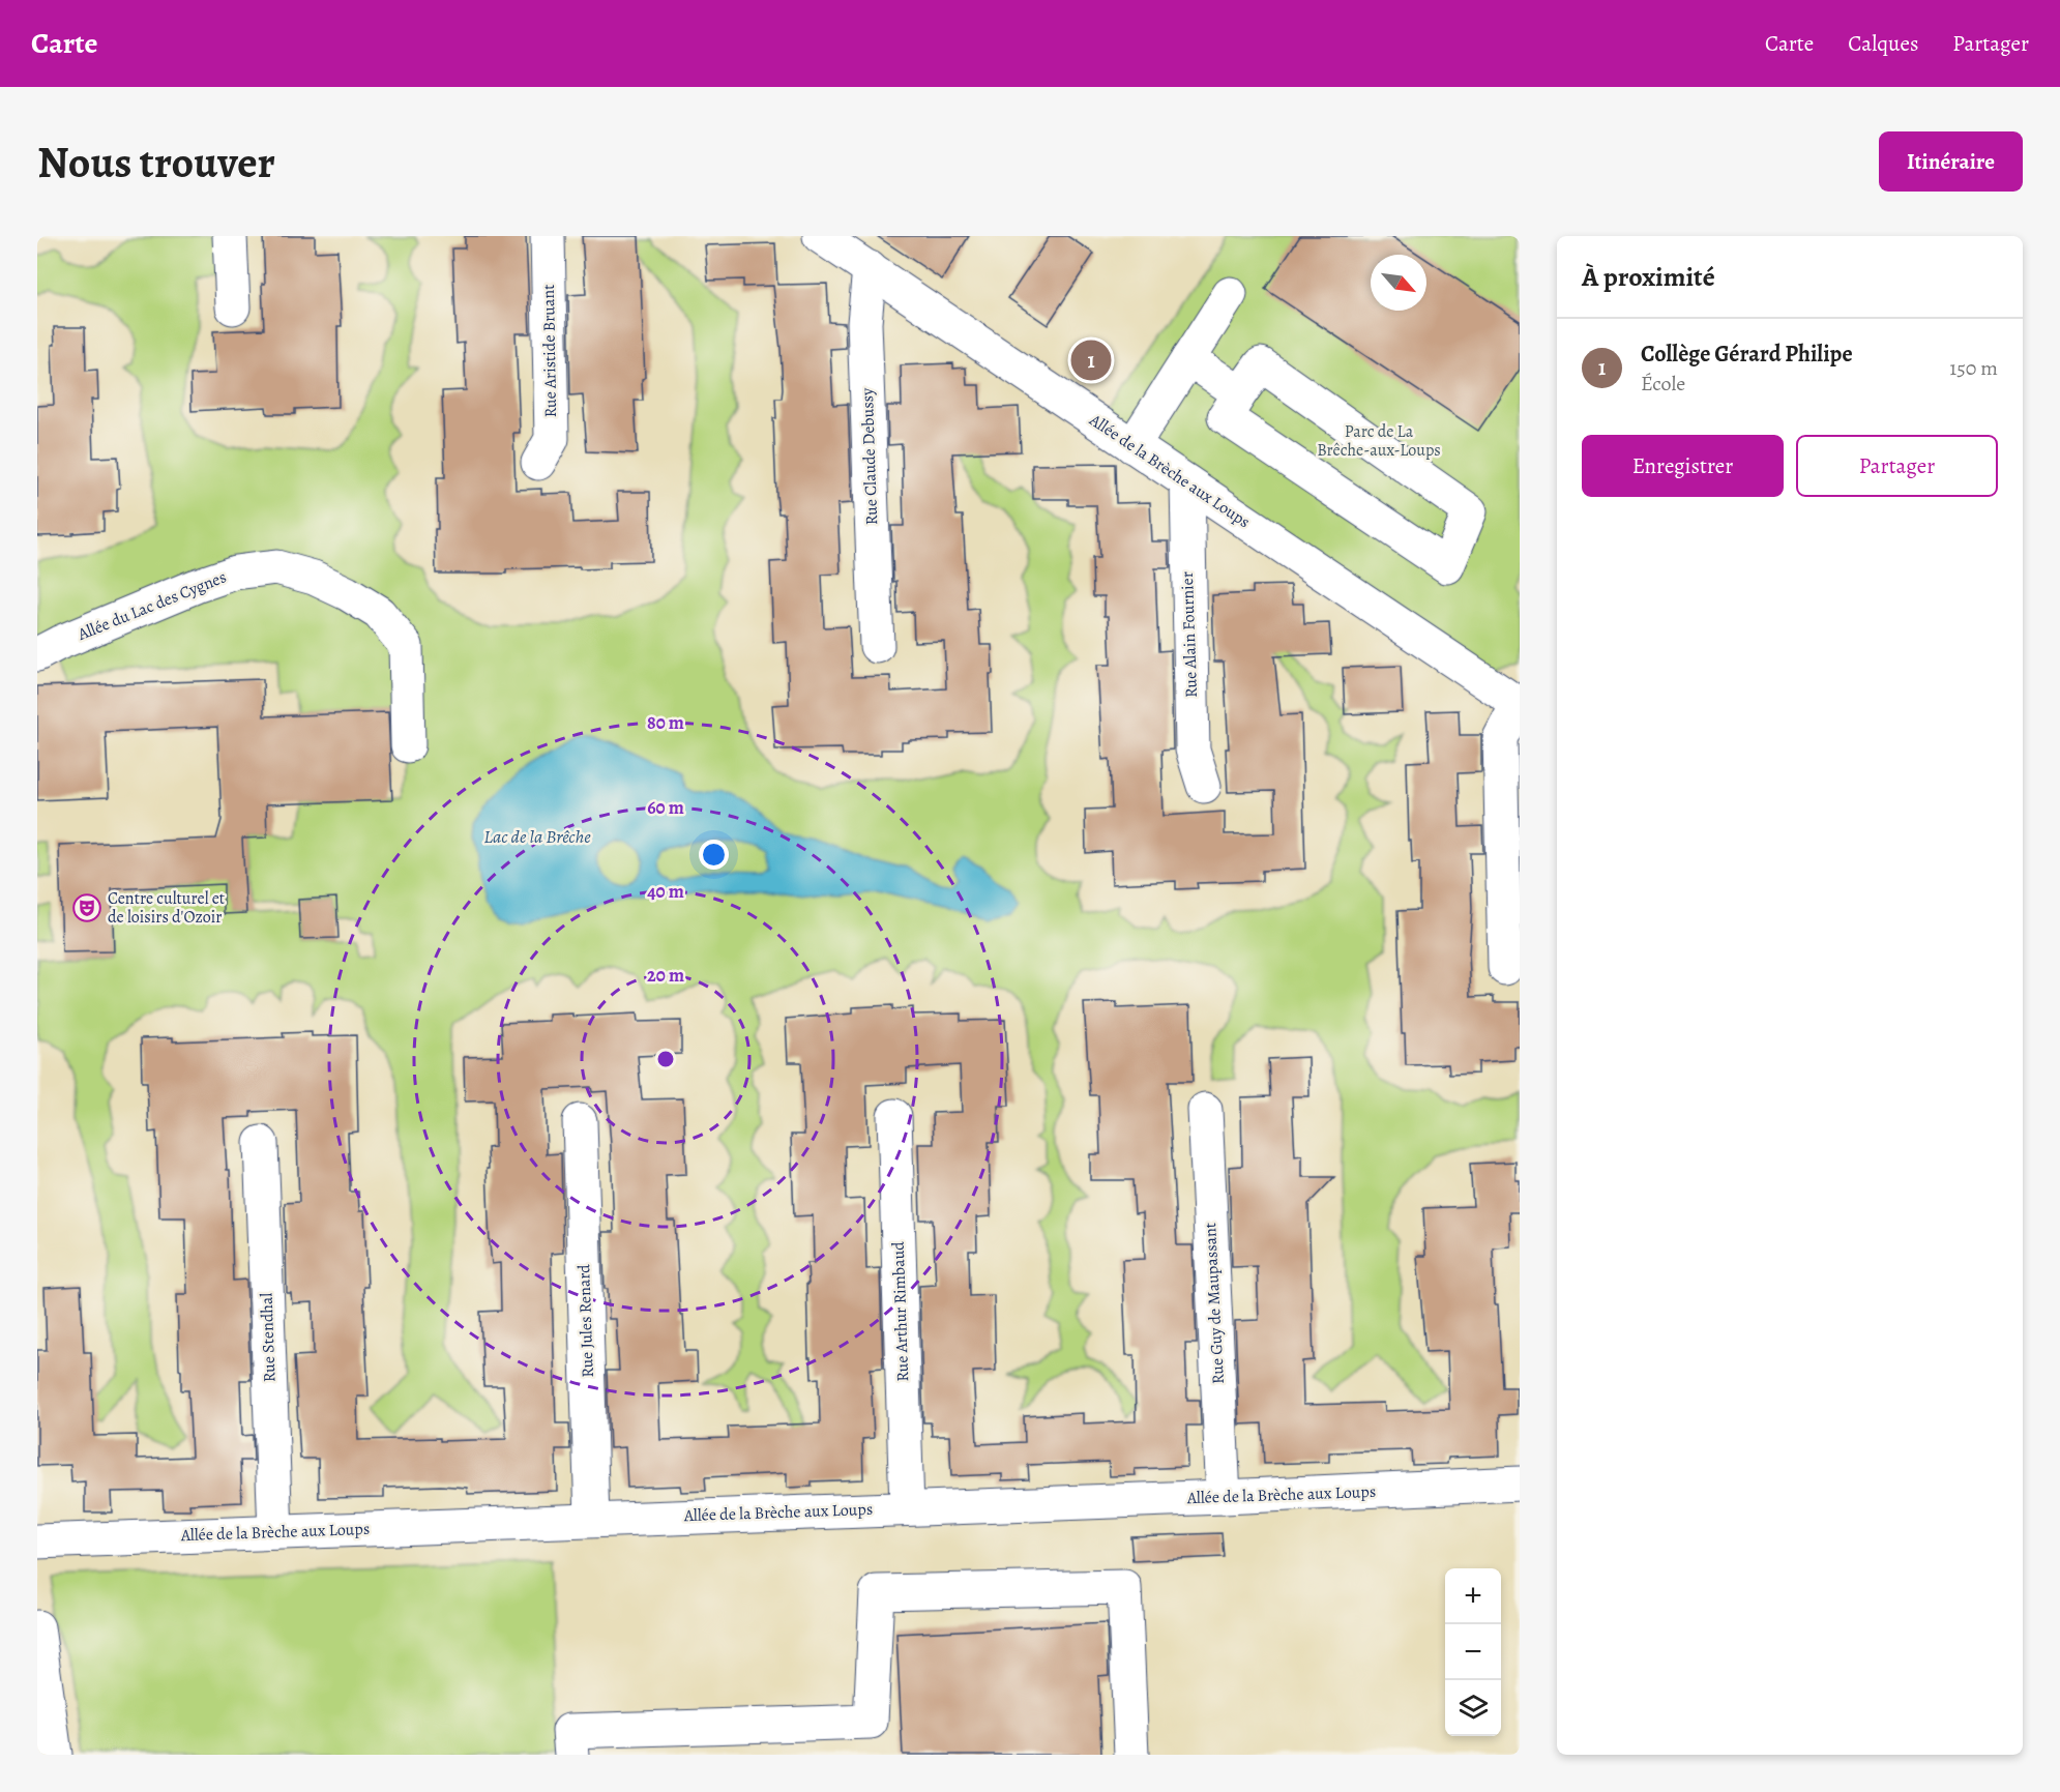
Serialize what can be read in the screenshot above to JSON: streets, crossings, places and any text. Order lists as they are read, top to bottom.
{
  "streets": {
    "street": [
      "Rue Aristide Bruant",
      "Rue Claude Debussy",
      "Allée de la Brèche aux Loups",
      "Allée du Lac des Cygnes",
      "Rue Alain Fournier",
      "Rue Guy de Maupassant",
      "Rue Arthur Rimbaud",
      "Rue Jules Renard",
      "Rue Stendhal"
    ]
  },
  "crossings": [
    ["Rue Claude Debussy", "Allée de la Brèche aux Loups"],
    ["Allée de la Brèche aux Loups", "Rue Alain Fournier"],
    ["Allée de la Brèche aux Loups", "Rue Guy de Maupassant"],
    ["Allée de la Brèche aux Loups", "Rue Arthur Rimbaud"],
    ["Allée de la Brèche aux Loups", "Rue Jules Renard"],
    ["Allée de la Brèche aux Loups", "Rue Stendhal"]
  ],
  "water": ["Lac de la Brêche"],
  "parks": ["Parc de La Brêche-aux-Loups"],
  "places": {
    "theatre": ["Centre culturel et de loisirs d'Ozoir"]
  },
  "north": "bottom right",
  "page": {
    "header": "Carte",
    "nav": ["Carte", "Calques", "Partager"],
    "buttons": [
      "Itinéraire",
      ["Enregistrer", "Partager"]
    ],
    "title": "Nous trouver",
    "heading": "À proximité",
    "list": [
      {
        "mark": "1",
        "name": "Collège Gérard Philipe",
        "note": "École",
        "value": "150 m"
      }
    ],
    "pins": "1",
    "map_buttons": ["+", "−"]
  },
  "rings": [
    "80 m",
    "60 m",
    "40 m",
    "20 m"
  ]
}
